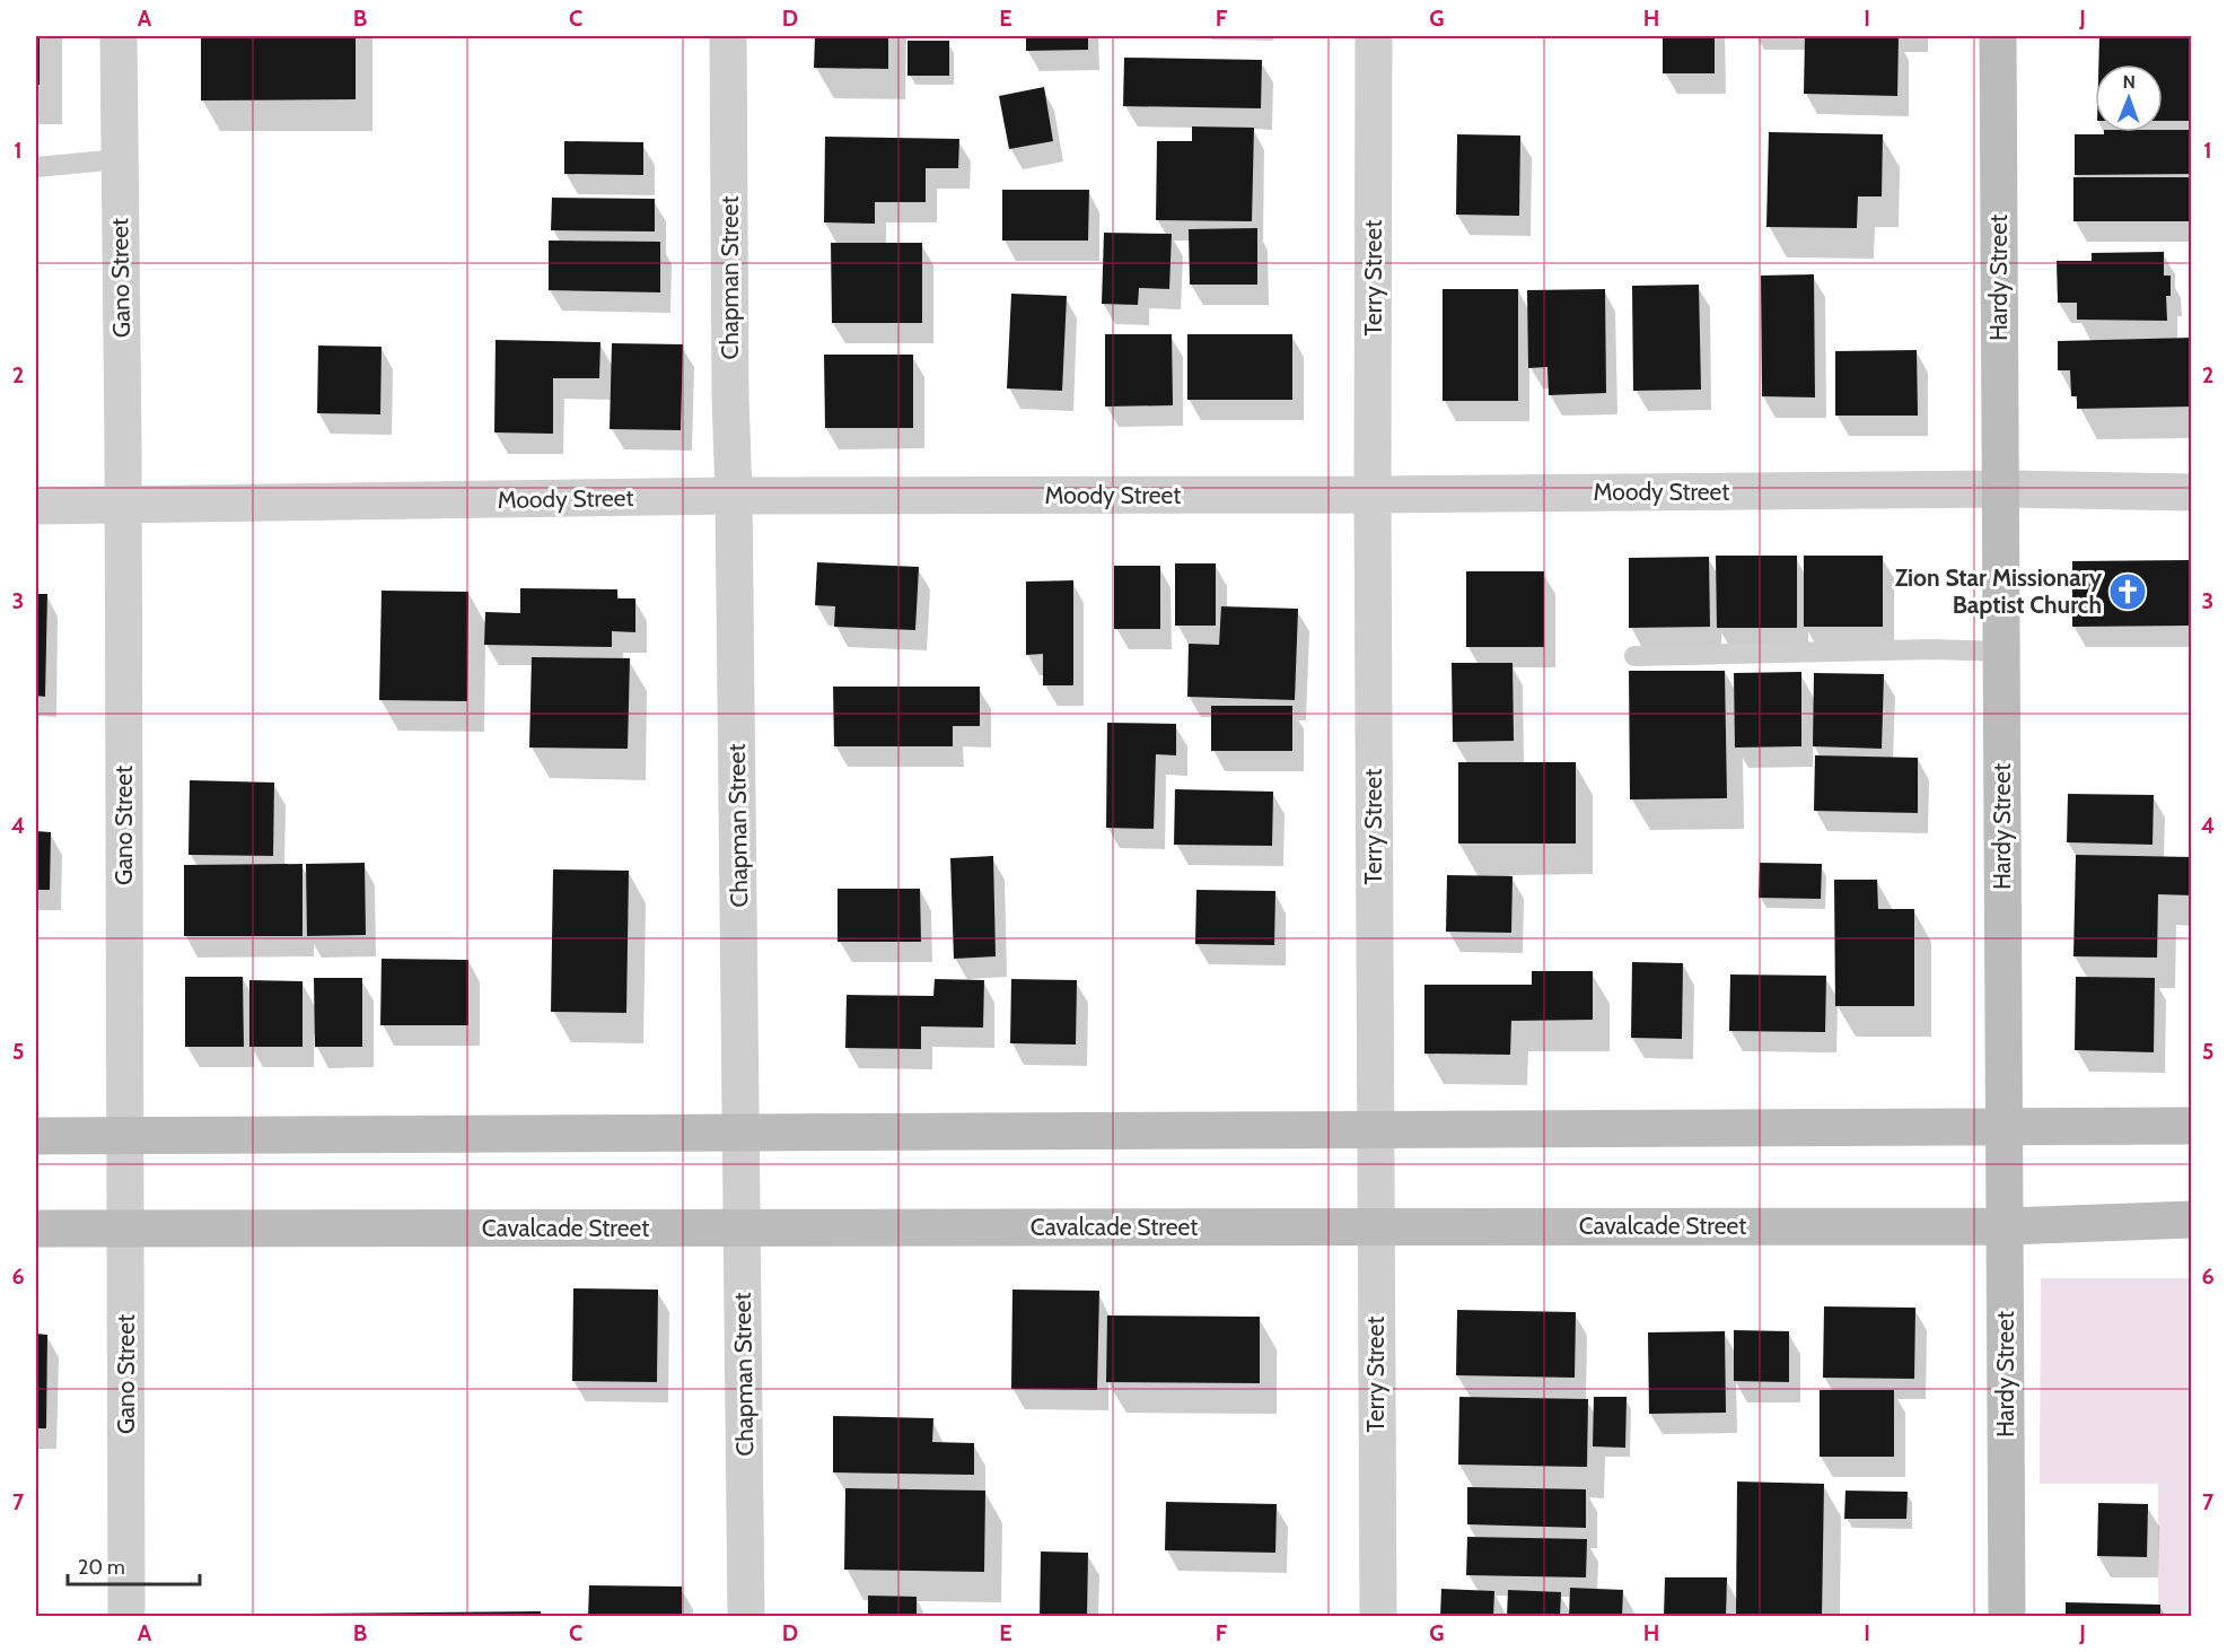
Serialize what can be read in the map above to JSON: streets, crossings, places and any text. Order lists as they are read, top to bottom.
{
  "streets": {
    "main road": ["Hardy Street", "Cavalcade Street"],
    "street": [
      "Gano Street",
      "Chapman Street",
      "Terry Street",
      "Moody Street"
    ]
  },
  "crossings": [
    ["Gano Street", "Moody Street"],
    ["Gano Street", "Cavalcade Street"],
    ["Chapman Street", "Moody Street"],
    ["Chapman Street", "Cavalcade Street"],
    ["Terry Street", "Moody Street"],
    ["Terry Street", "Cavalcade Street"],
    ["Hardy Street", "Moody Street"],
    ["Hardy Street", "Cavalcade Street"]
  ],
  "places": {
    "church": ["Zion Star Missionary Baptist Church"]
  },
  "scale_bar": "20 m",
  "north": "top",
  "grid": {
    "columns": [
      "A",
      "B",
      "C",
      "D",
      "E",
      "F",
      "G",
      "H",
      "I",
      "J"
    ],
    "rows": [
      "1",
      "2",
      "3",
      "4",
      "5",
      "6",
      "7"
    ]
  }
}
